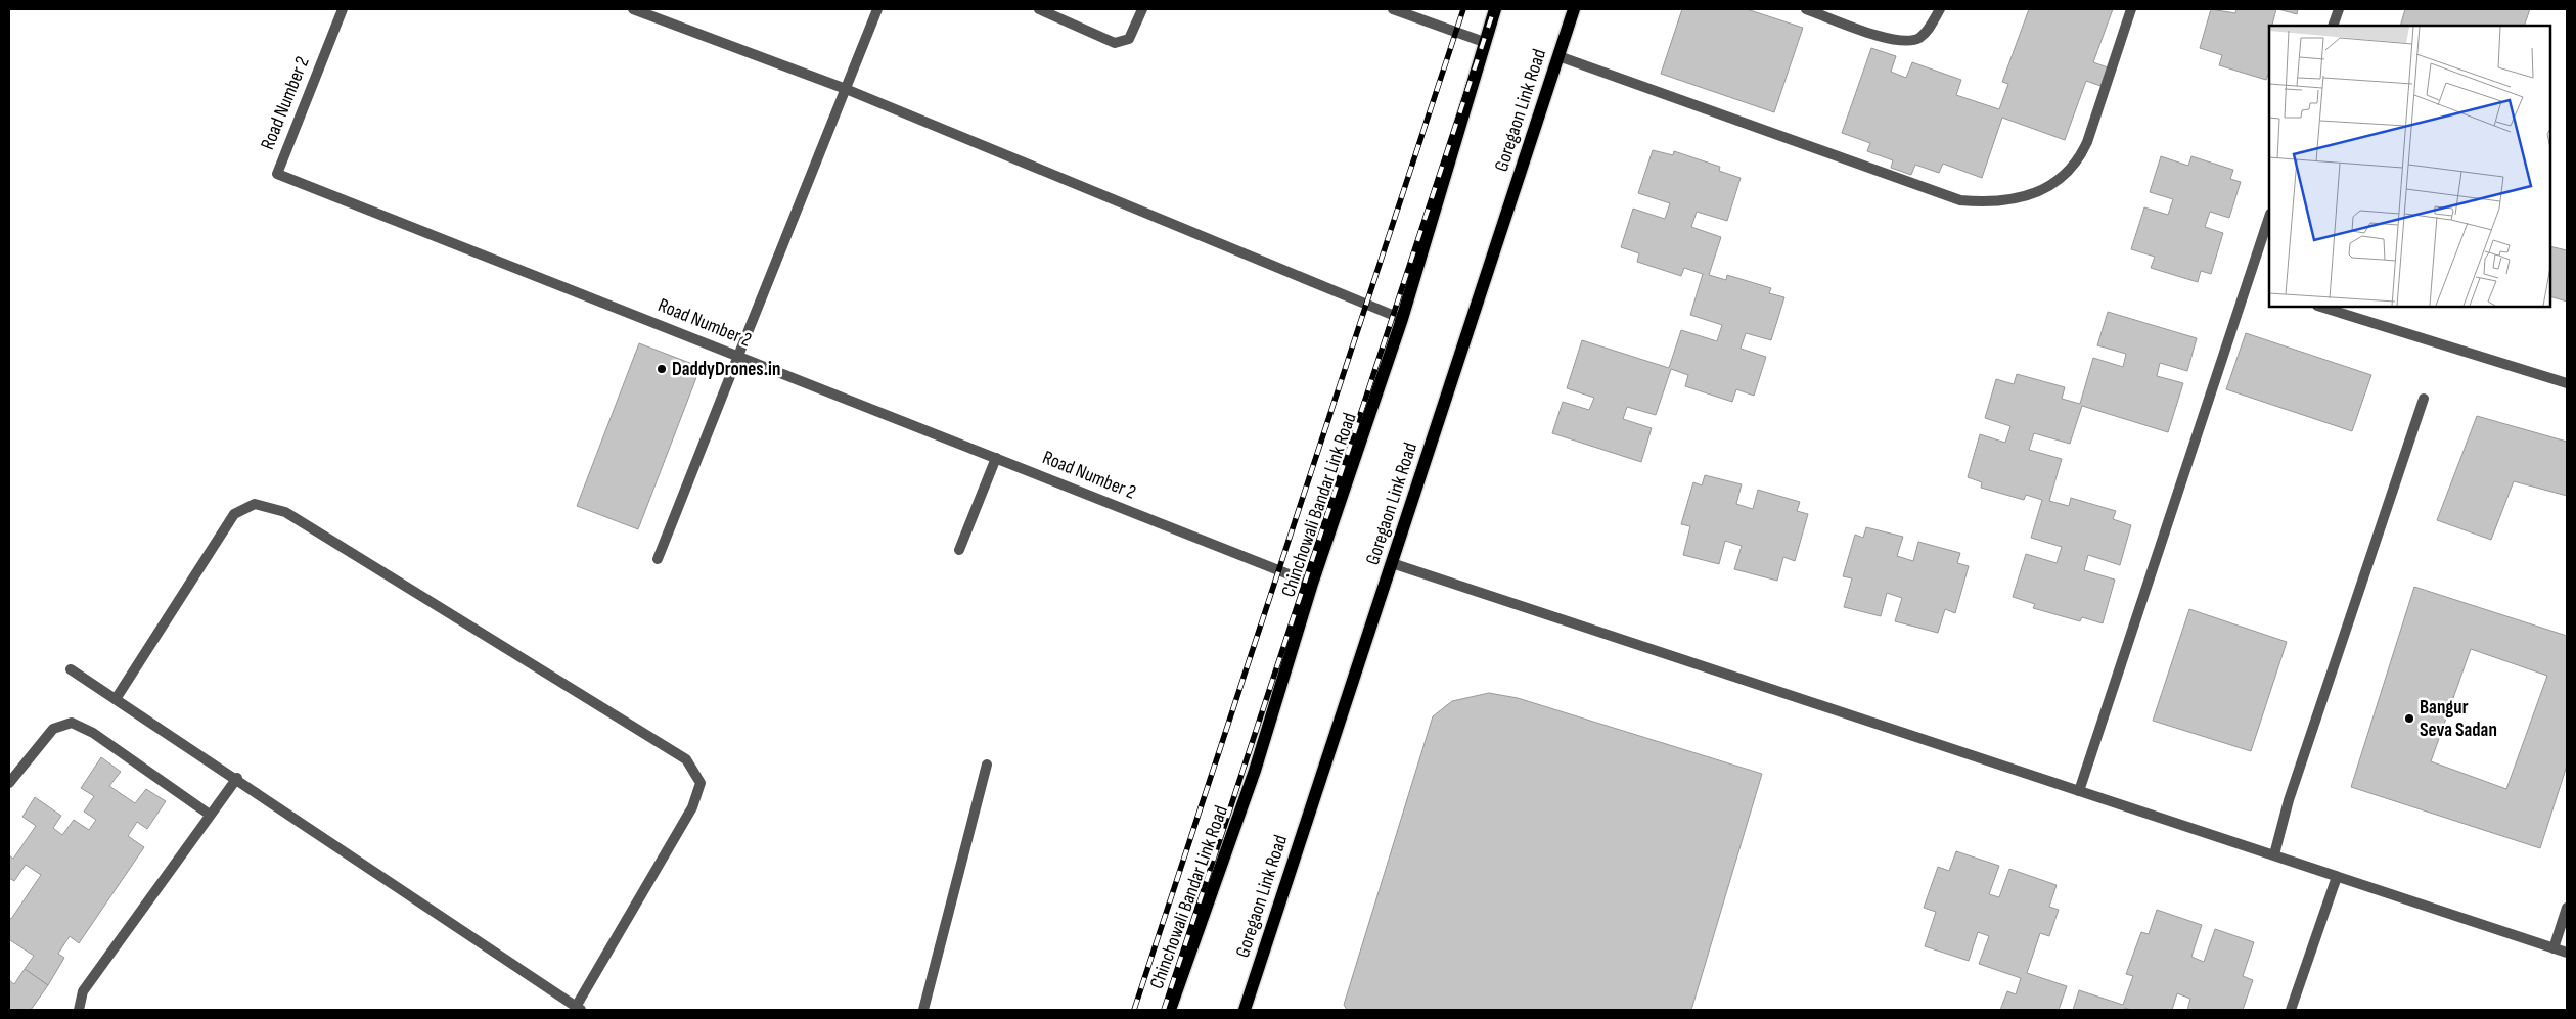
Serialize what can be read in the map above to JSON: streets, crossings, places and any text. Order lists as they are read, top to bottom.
{
  "streets": {
    "main road": ["Goregaon Link Road", "Chinchowali Bandar Link Road"],
    "street": ["Road Number 2"]
  },
  "crossings": [
    ["Road Number 2", "Chinchowali Bandar Link Road"]
  ],
  "places": ["DaddyDrones.in", "Bangur Seva Sadan"]
}
